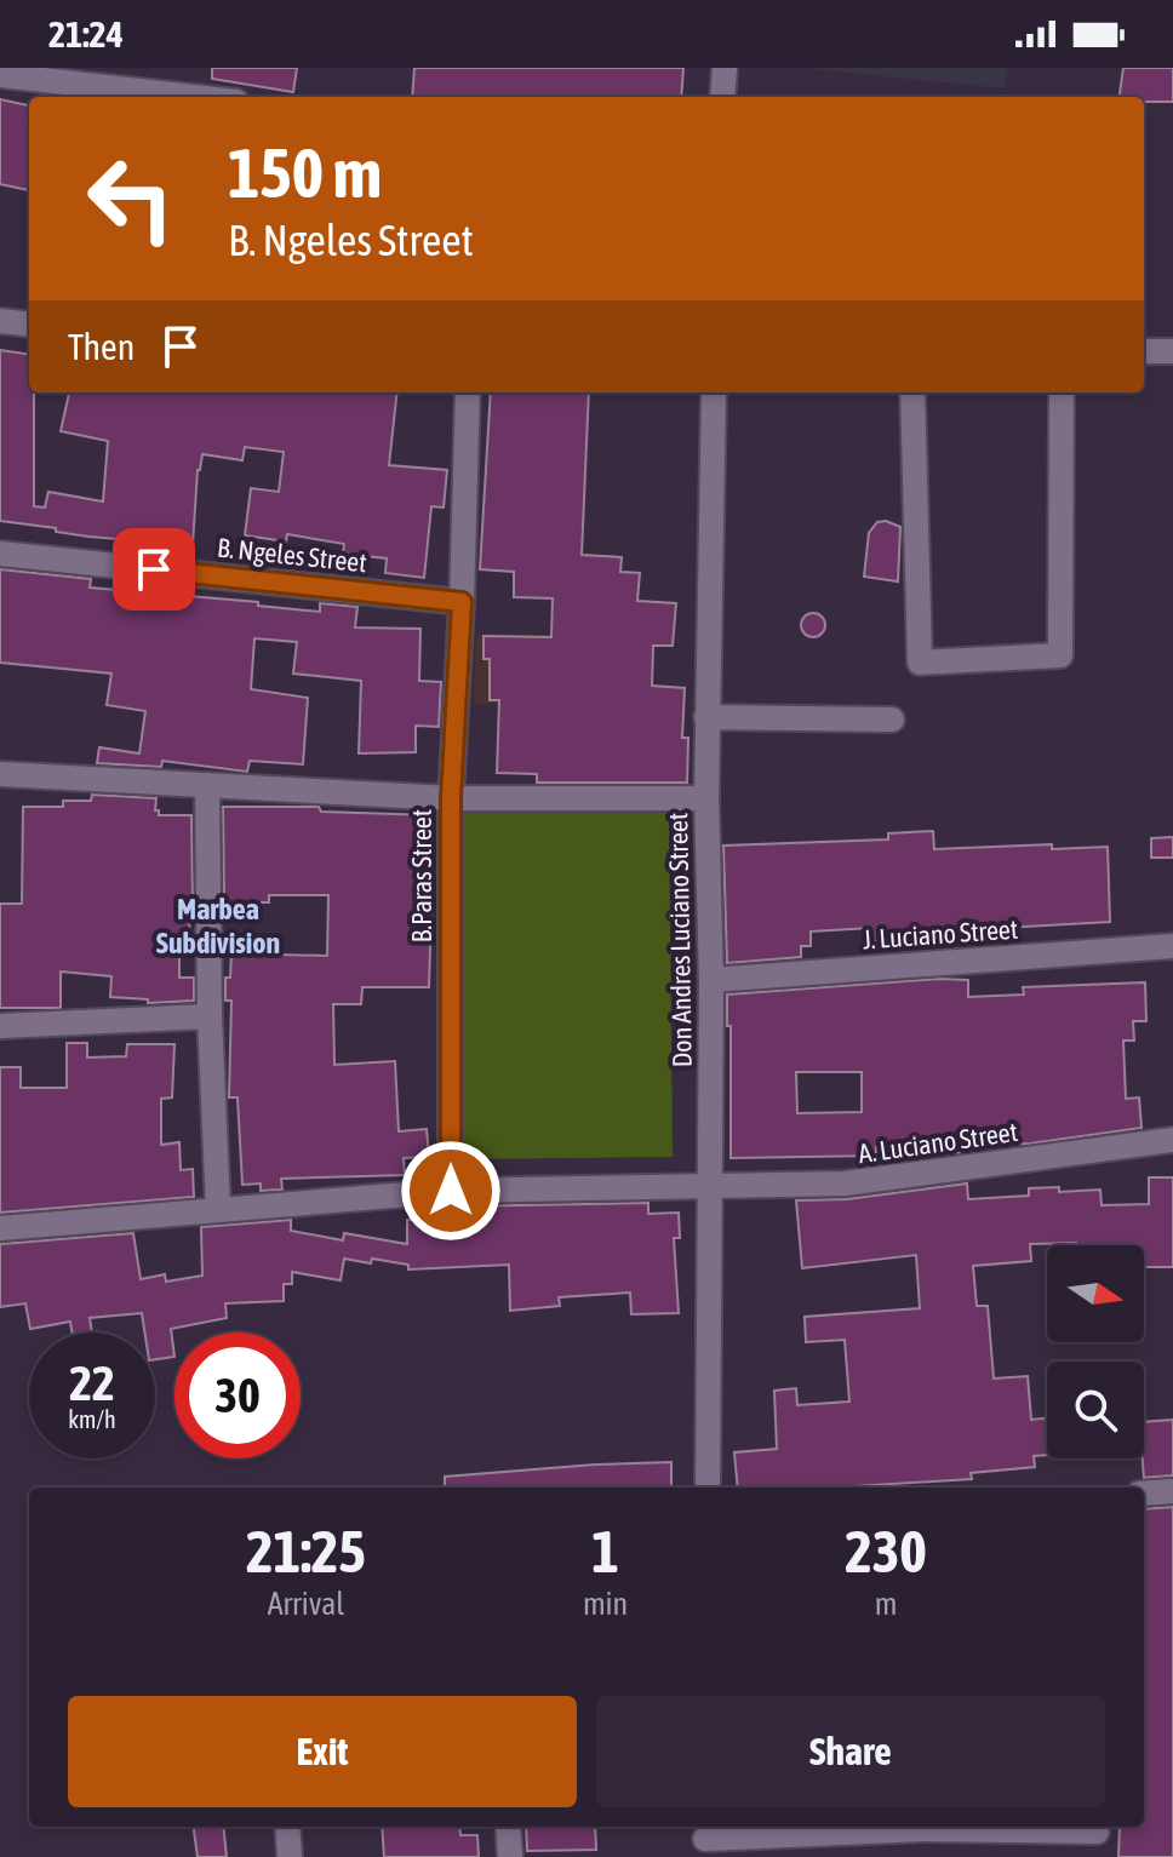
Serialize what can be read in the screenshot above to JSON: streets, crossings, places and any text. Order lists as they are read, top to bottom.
{
  "streets": {
    "street": [
      "B. Ngeles Street",
      "B.Paras Street",
      "J. Luciano Street",
      "Don Andres Luciano Street",
      "A. Luciano Street"
    ]
  },
  "crossings": [
    ["B. Ngeles Street", "B.Paras Street"],
    ["B.Paras Street", "A. Luciano Street"],
    ["J. Luciano Street", "Don Andres Luciano Street"],
    ["Don Andres Luciano Street", "A. Luciano Street"]
  ],
  "districts": ["Marbea Subdivision"],
  "north": "right",
  "page": {
    "status": "21:24",
    "turn": ["150 m", "B. Ngeles Street"],
    "then": "Then",
    "speed": "22 km/h",
    "limit": "30",
    "eta": [
      "21:25",
      "Arrival",
      "1",
      "min",
      "230",
      "m"
    ],
    "buttons": ["Exit", "Share"]
  }
}
